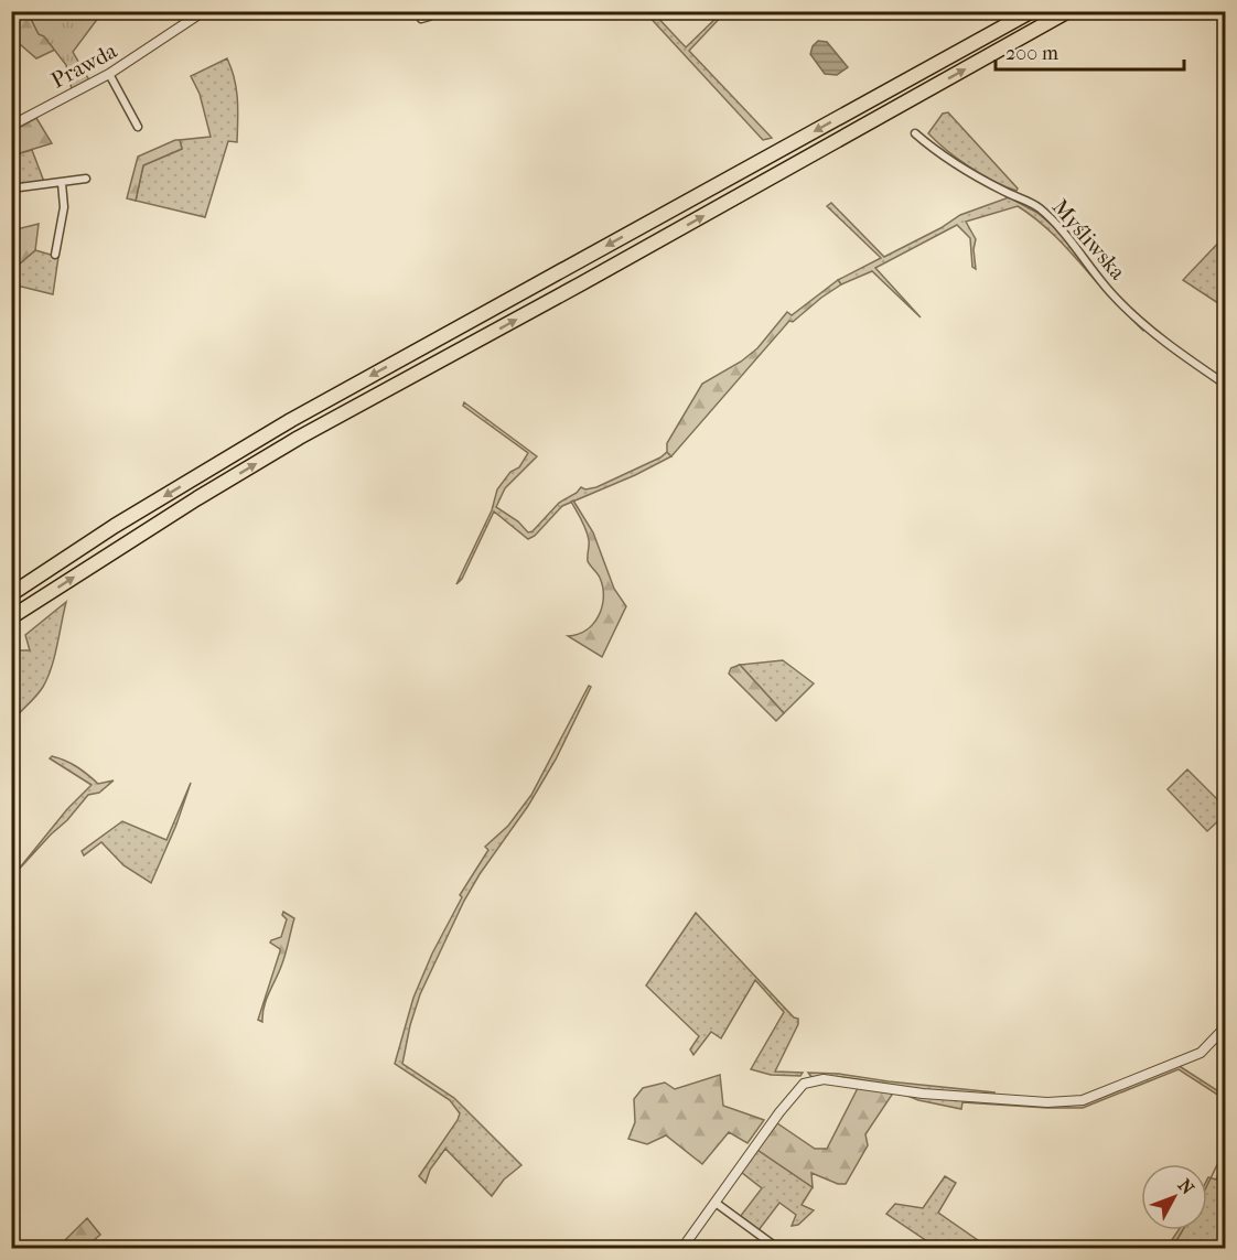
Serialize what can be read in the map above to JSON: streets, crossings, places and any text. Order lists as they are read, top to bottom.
{
  "streets": {
    "street": ["Prawda", "Myśliwska"]
  },
  "scale_bar": "200 m",
  "north": "top right"
}
